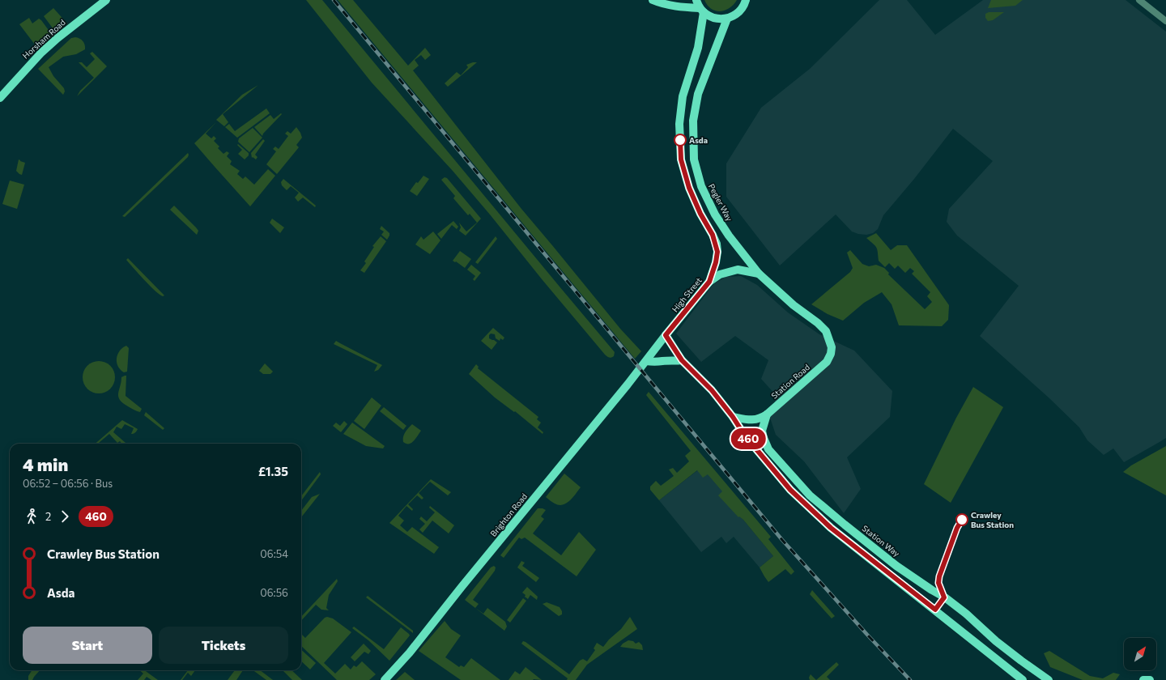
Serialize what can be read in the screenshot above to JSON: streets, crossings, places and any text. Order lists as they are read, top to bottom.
{
  "streets": {
    "main road": [
      "Horsham Road",
      "Pegler Way",
      "High Street",
      "Station Road",
      "Brighton Road",
      "Station Way"
    ]
  },
  "crossings": [
    ["Pegler Way", "High Street"],
    ["Pegler Way", "Station Road"],
    ["High Street", "Brighton Road"],
    ["Station Road", "Station Way"]
  ],
  "places": ["Asda", "Crawley Bus Station"],
  "lines": ["bus line 460"],
  "north": "top right",
  "page": {
    "on_map": "460",
    "heading": ["4 min", "06:52 – 06:56 · Bus", "£1.35"],
    "legs": ["2", "460"],
    "list": [
      {
        "name": "Crawley Bus Station",
        "value": "06:54"
      },
      {
        "name": "Asda",
        "value": "06:56"
      }
    ],
    "buttons": ["Start", "Tickets"]
  }
}
